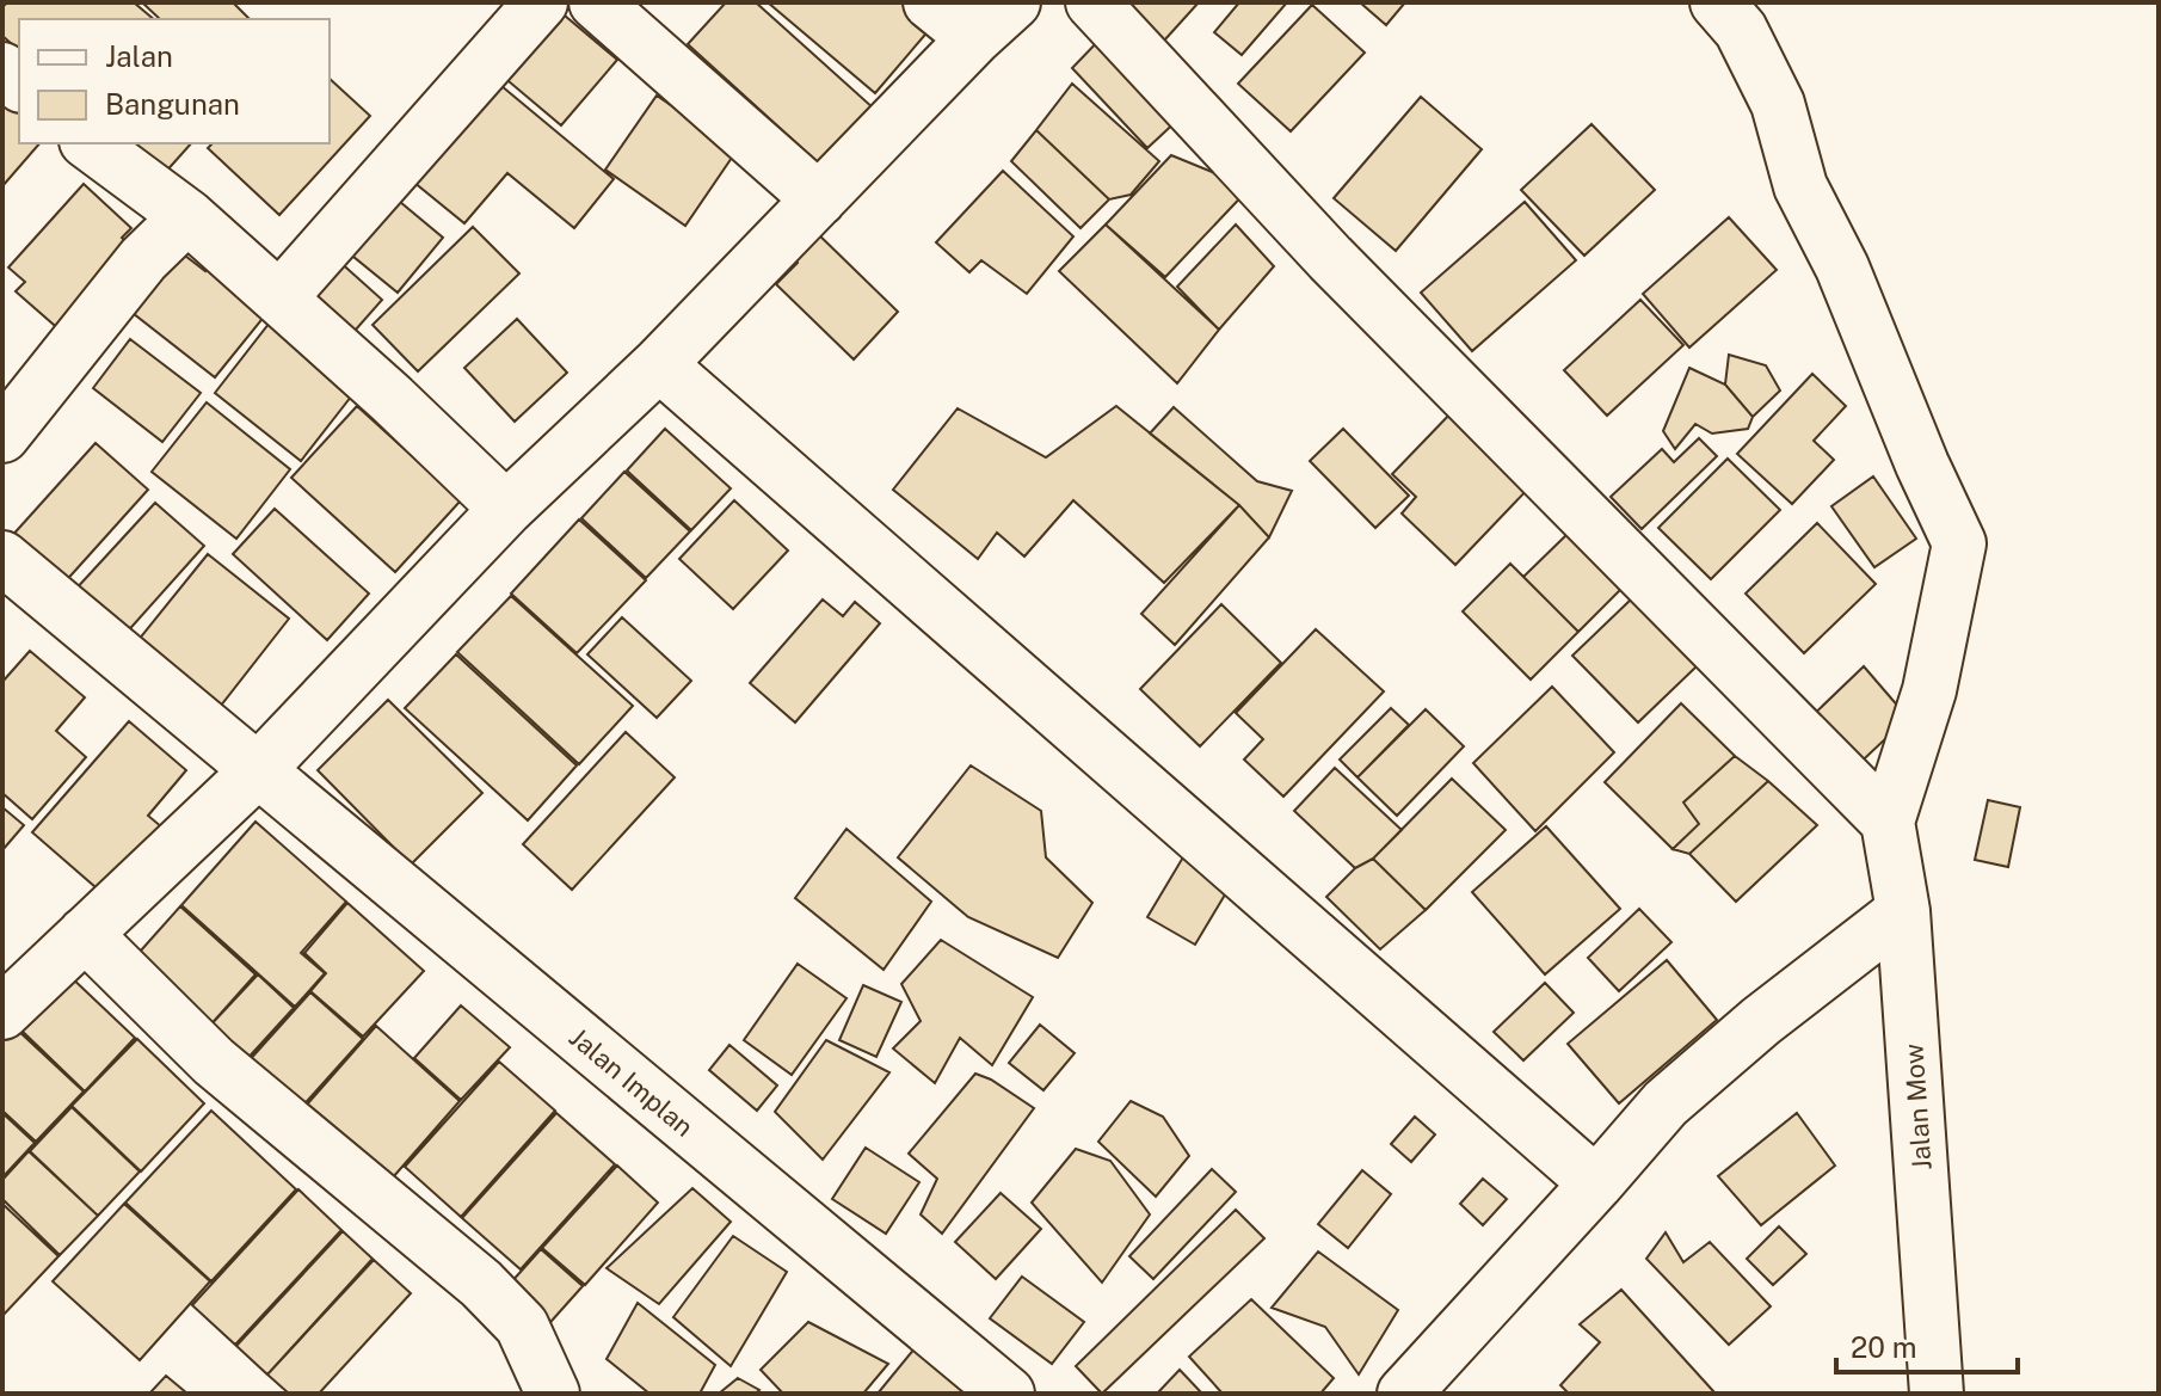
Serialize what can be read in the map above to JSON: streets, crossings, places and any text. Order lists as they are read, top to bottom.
{
  "streets": {
    "street": ["Jalan Implan", "Jalan Mow"]
  },
  "legend": ["Jalan", "Bangunan"],
  "scale_bar": "20 m"
}
